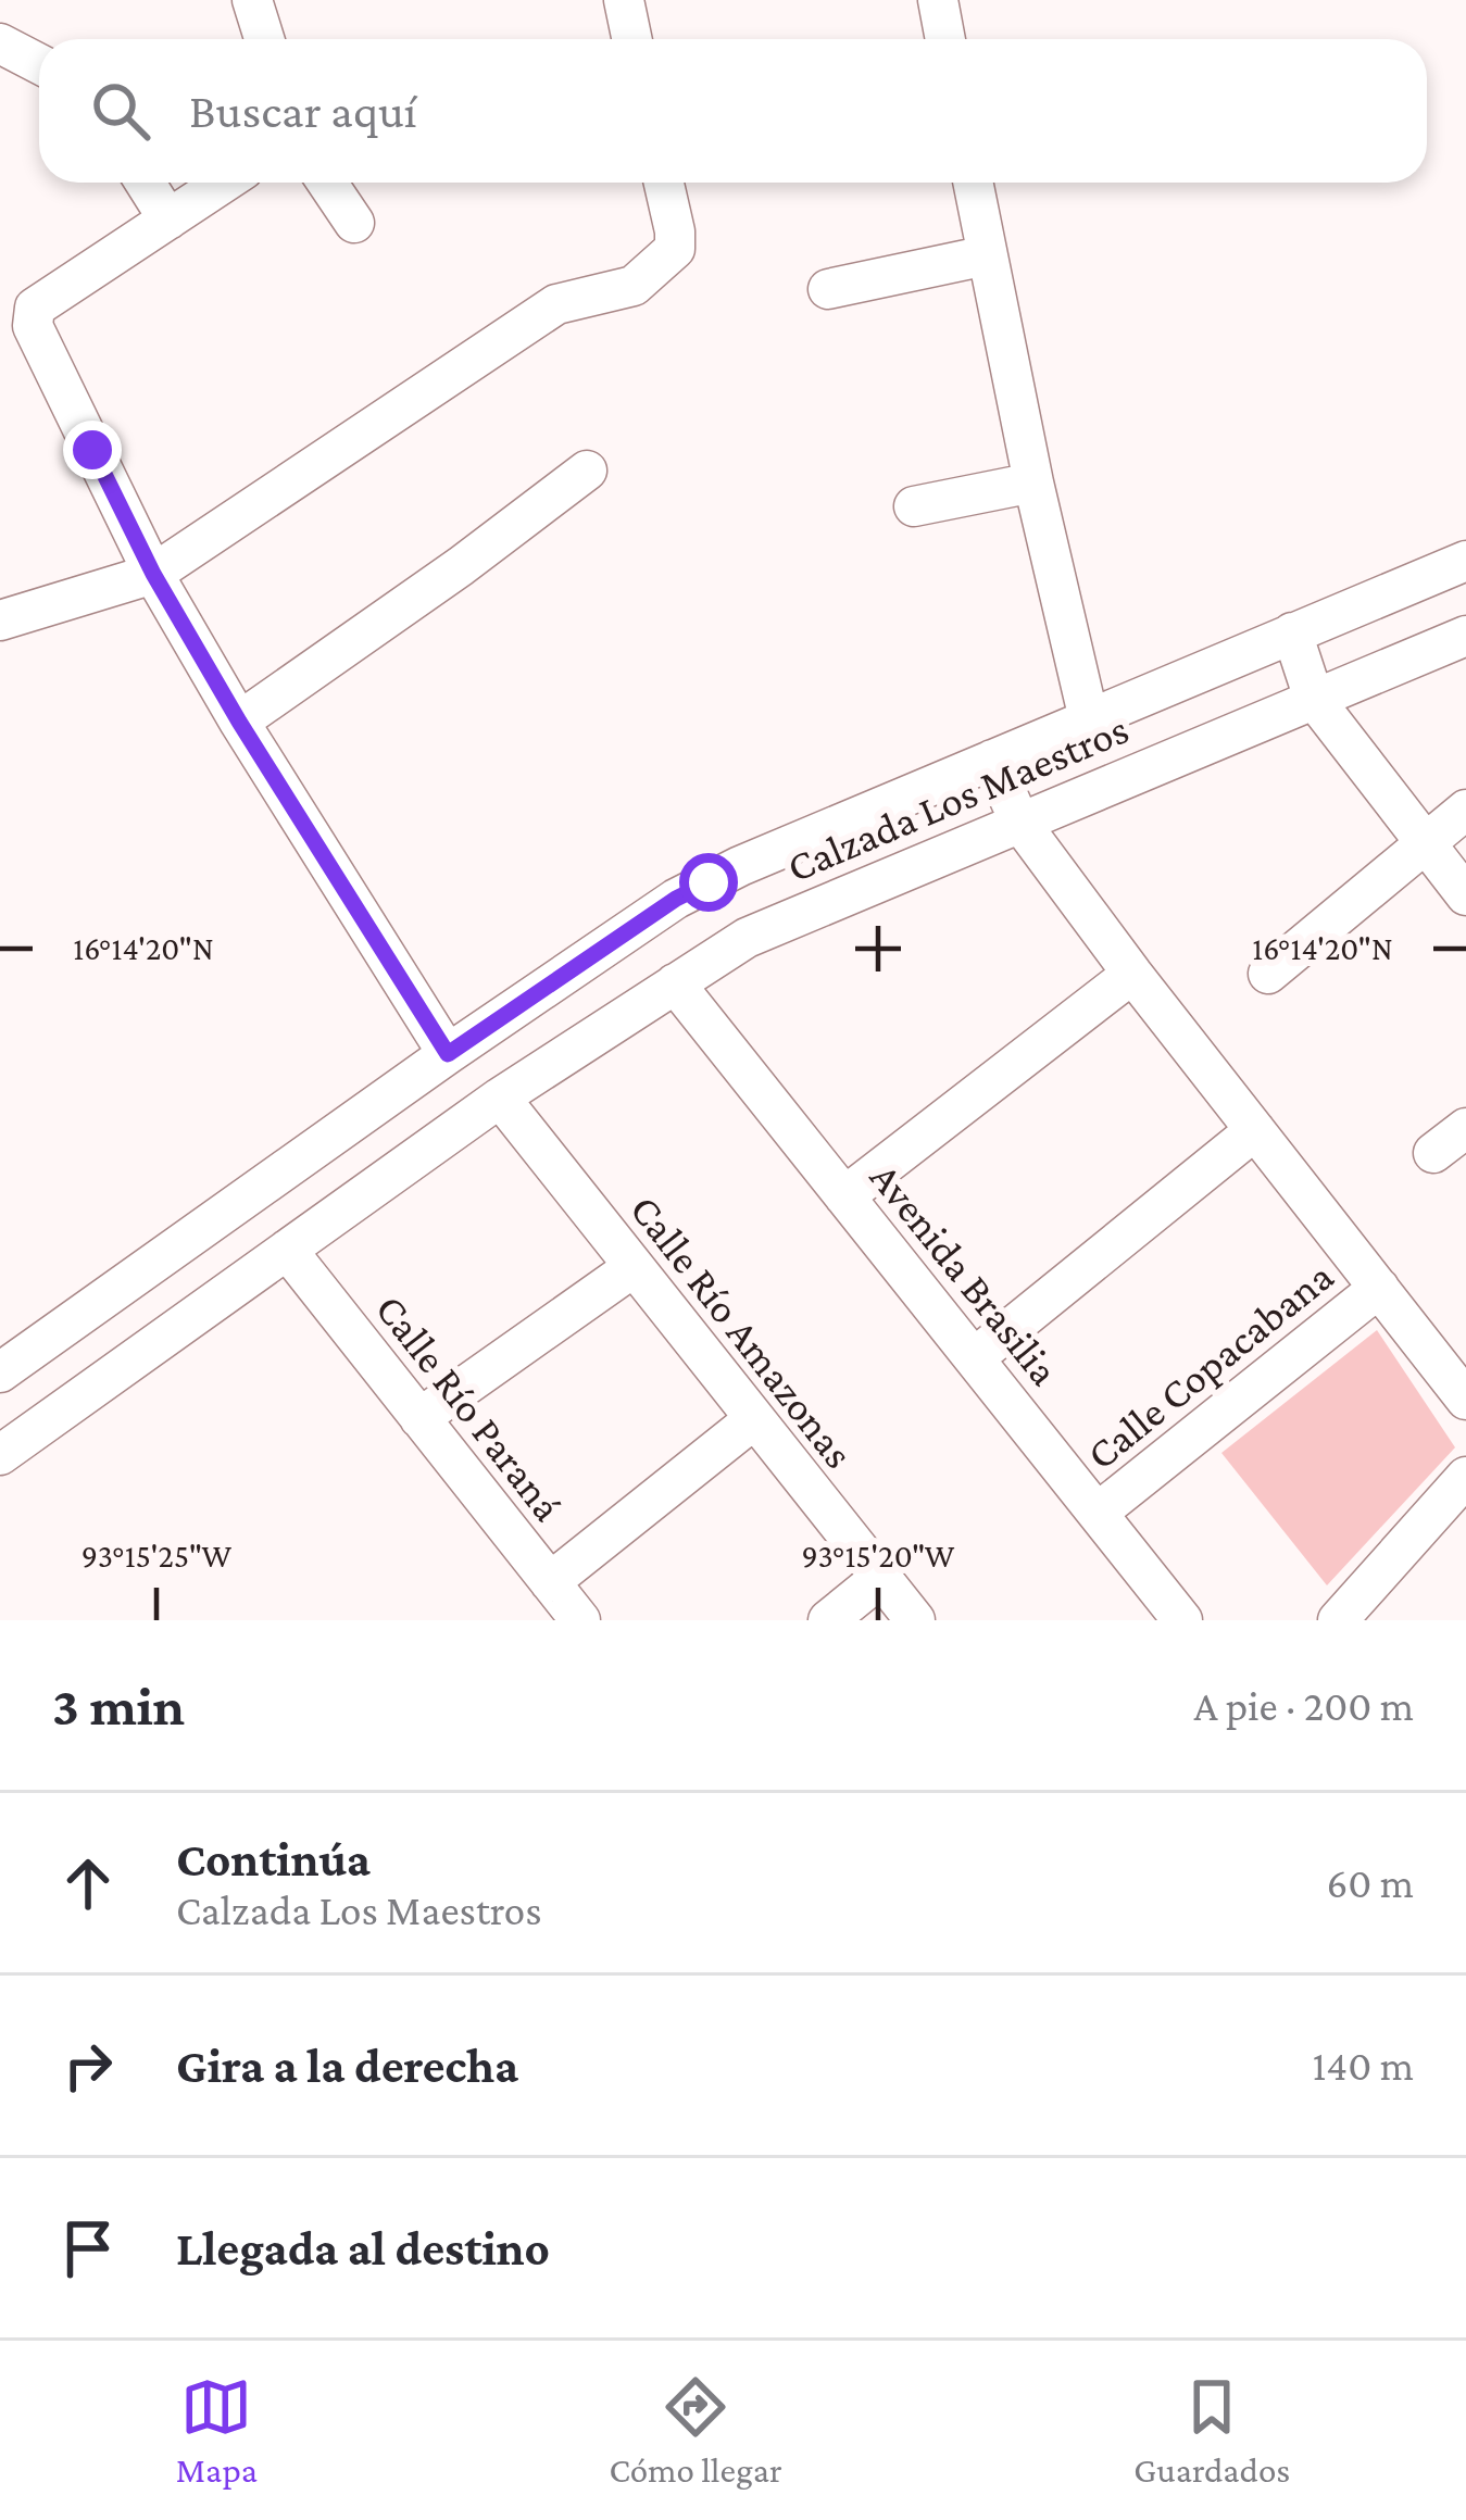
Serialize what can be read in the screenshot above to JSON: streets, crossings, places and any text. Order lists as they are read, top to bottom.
{
  "streets": {
    "street": [
      "Calzada Los Maestros",
      "Avenida Brasilia",
      "Calle Río Amazonas",
      "Calle Copacabana",
      "Calle Río Paraná"
    ]
  },
  "crossings": [
    ["Calzada Los Maestros", "Avenida Brasilia"],
    ["Calzada Los Maestros", "Calle Río Amazonas"],
    ["Calzada Los Maestros", "Calle Río Paraná"],
    ["Avenida Brasilia", "Calle Copacabana"]
  ],
  "page": {
    "search": "Buscar aquí",
    "heading": ["3 min", "A pie · 200 m"],
    "list": [
      ["Continúa", "Calzada Los Maestros", "60 m"],
      ["Gira a la derecha", "140 m"],
      "Llegada al destino"
    ],
    "nav": ["Mapa", "Cómo llegar", "Guardados"]
  },
  "coordinates": ["16°14'20\"N", "93°15'25\"W", "93°15'20\"W"]
}
